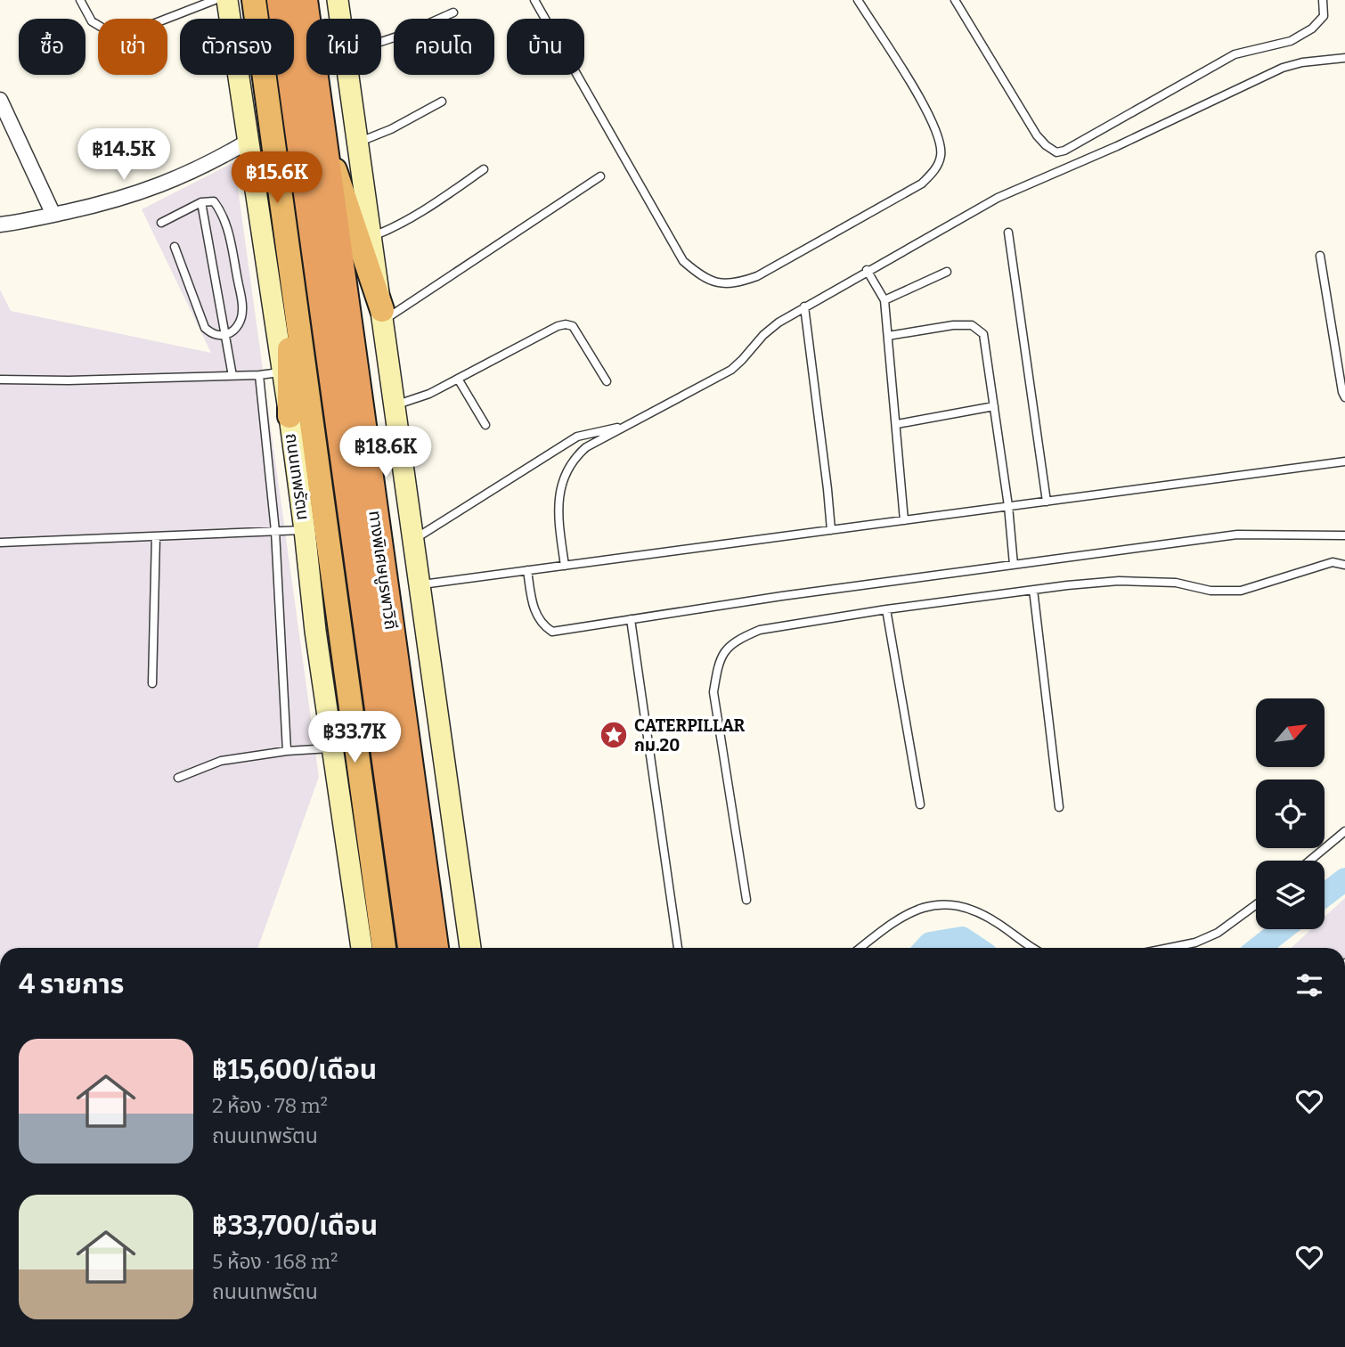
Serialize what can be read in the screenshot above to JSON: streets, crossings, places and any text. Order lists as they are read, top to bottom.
{
  "streets": {
    "highway": ["ถนนเทพรัตน", "ทางพิเศษบูรพาวิถี"]
  },
  "places": {
    "place": ["CATERPILLAR กม.20"]
  },
  "north": "top right",
  "page": {
    "chip": [
      "ซื้อ",
      "เช่า",
      "ตัวกรอง",
      "ใหม่",
      "คอนโด",
      "บ้าน"
    ],
    "price": [
      "฿14.5K",
      "฿15.6K",
      "฿18.6K",
      "฿33.7K"
    ],
    "heading": "4 รายการ",
    "list": [
      {
        "name": "฿15,600/เดือน",
        "note": "2 ห้อง · 78 m² · ถนนเทพรัตน"
      },
      {
        "name": "฿33,700/เดือน",
        "note": "5 ห้อง · 168 m² · ถนนเทพรัตน"
      }
    ]
  }
}
